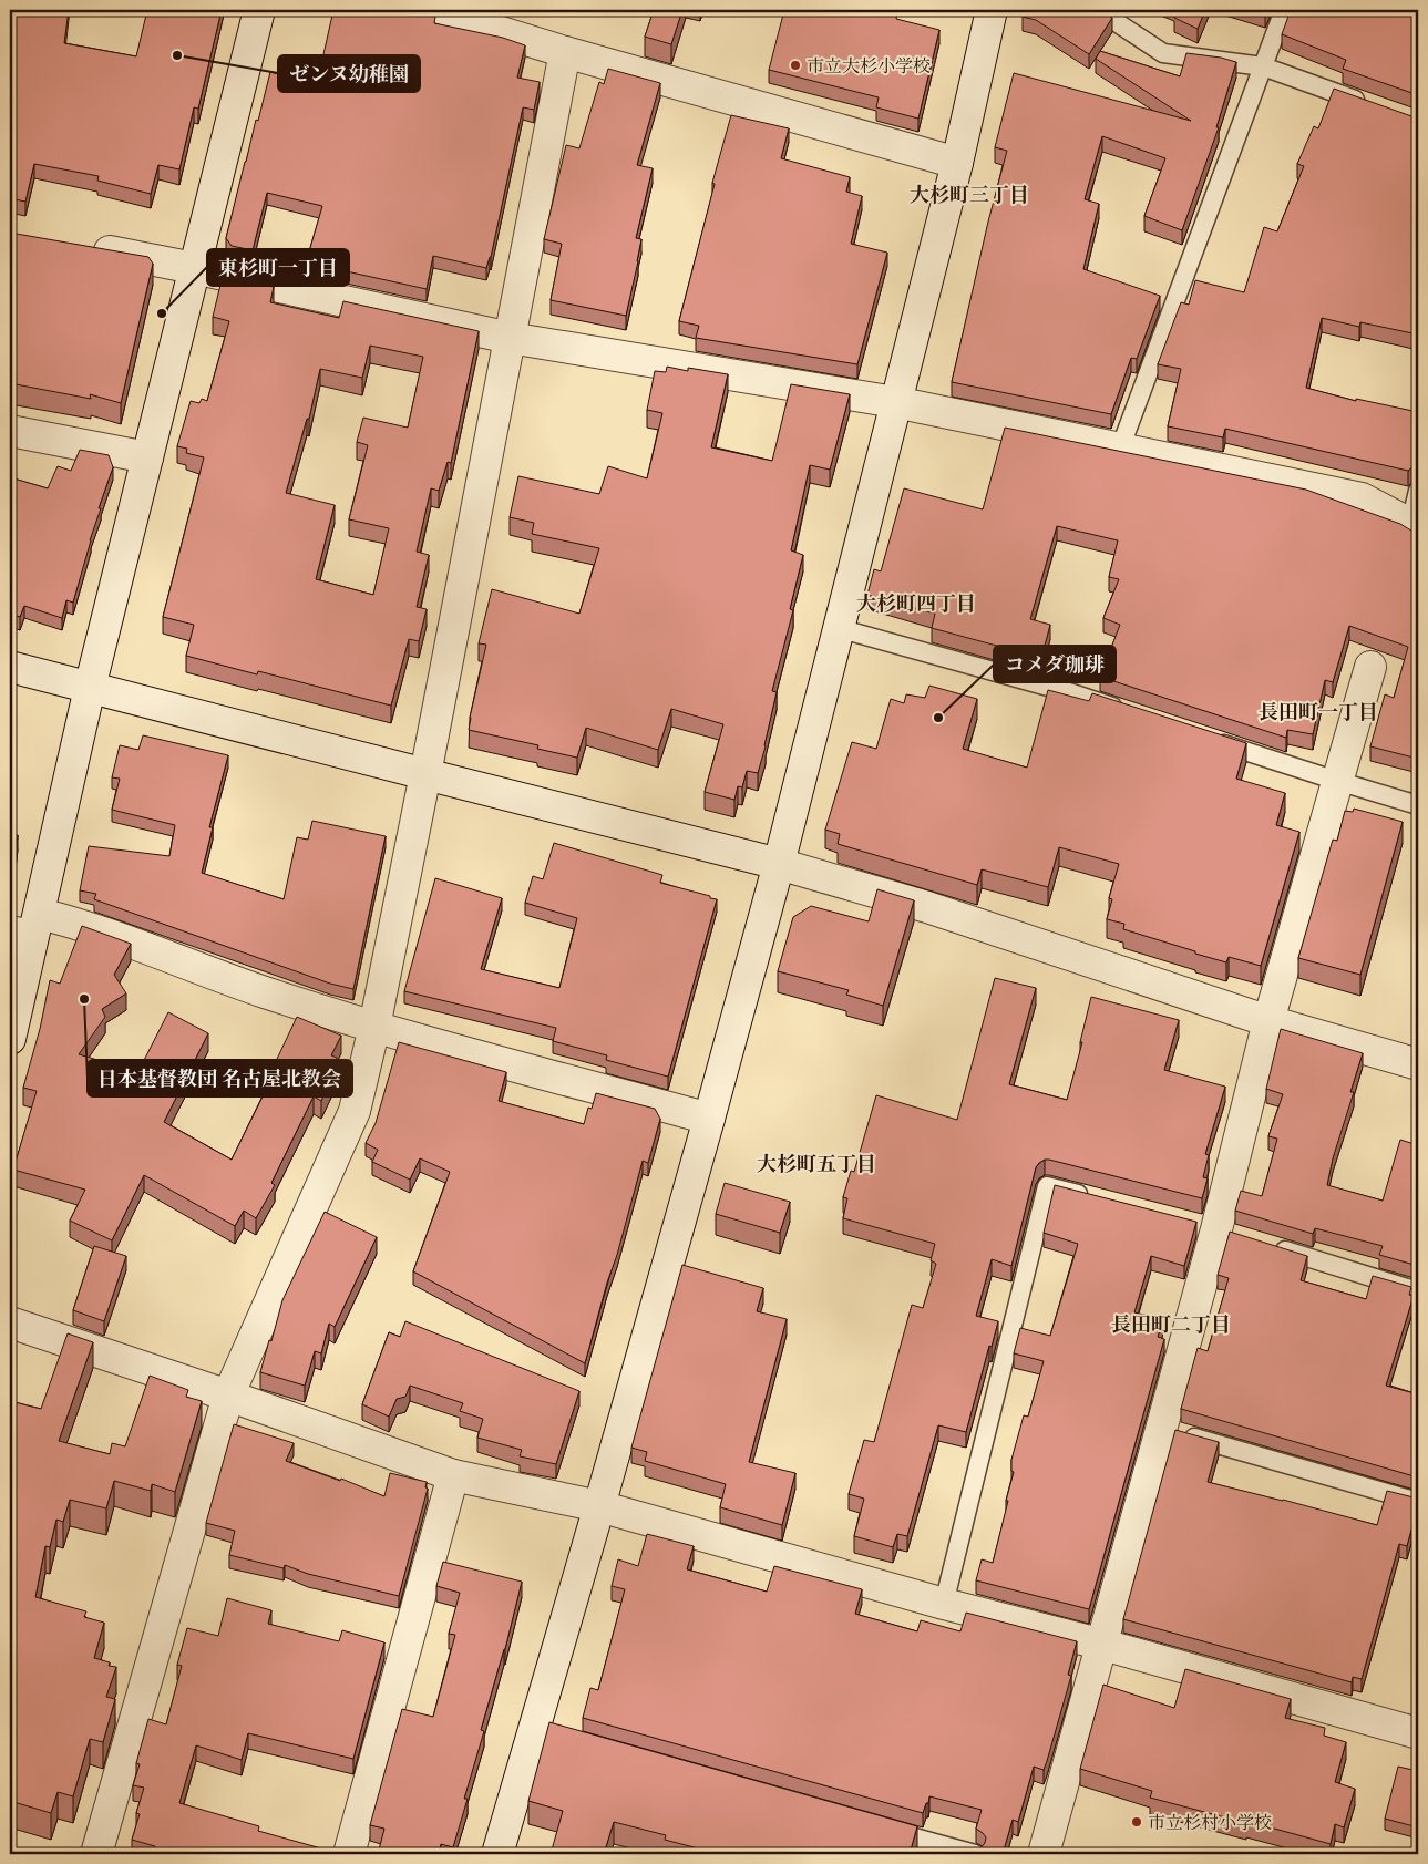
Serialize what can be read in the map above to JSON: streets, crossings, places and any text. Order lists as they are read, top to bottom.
{
  "districts": [
    "大杉町三丁目",
    "大杉町四丁目",
    "長田町一丁目",
    "大杉町五丁目",
    "長田町二丁目"
  ],
  "places": [
    "ゼンヌ幼稚園",
    "市立大杉小学校",
    "東杉町一丁目",
    "コメダ珈琲",
    "日本基督教団 名古屋北教会",
    "市立杉村小学校"
  ]
}
